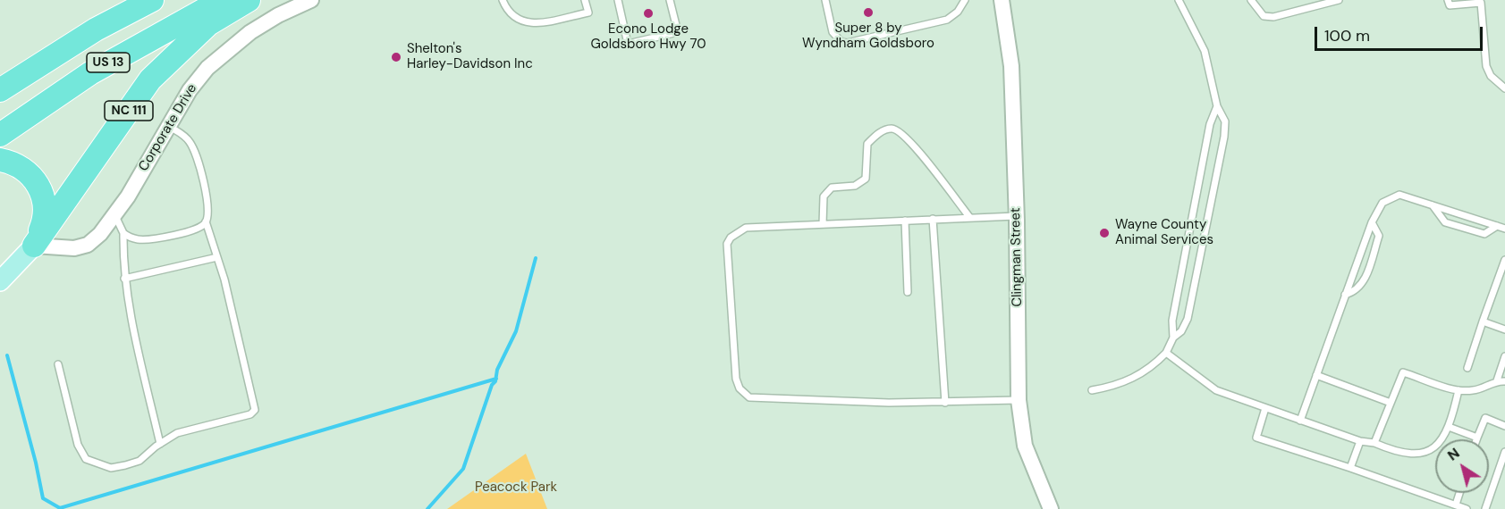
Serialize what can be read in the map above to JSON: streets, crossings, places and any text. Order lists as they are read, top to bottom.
{
  "streets": {
    "highway": ["US 13", "NC 111"],
    "street": ["Corporate Drive", "Clingman Street"]
  },
  "crossings": [
    ["NC 111", "Corporate Drive"]
  ],
  "parks": ["Peacock Park"],
  "places": [
    "Super 8 by Wyndham Goldsboro",
    "Econo Lodge Goldsboro Hwy 70",
    "Shelton's Harley-Davidson Inc",
    "Wayne County Animal Services"
  ],
  "scale_bar": "100 m",
  "north": "top left"
}
